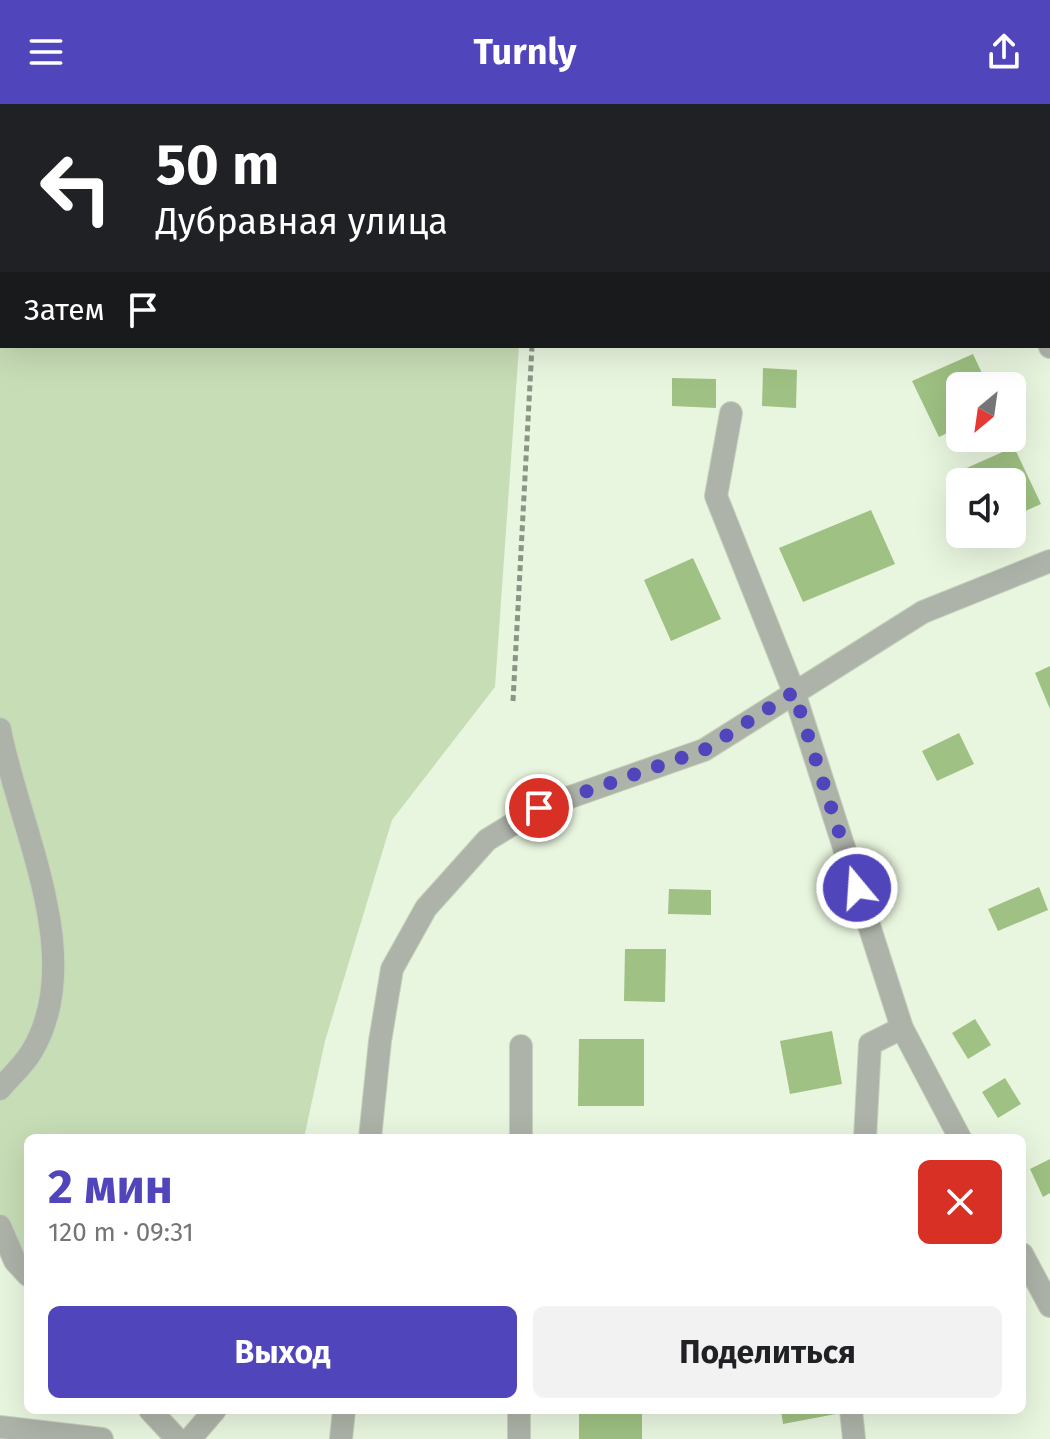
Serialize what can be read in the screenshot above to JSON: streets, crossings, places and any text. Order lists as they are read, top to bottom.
{
  "north": "bottom left",
  "page": {
    "header": "Turnly",
    "turn": ["50 m", "Дубравная улица"],
    "then": "Затем",
    "heading": ["2 мин", "120 m · 09:31"],
    "buttons": ["Выход", "Поделиться"]
  }
}
